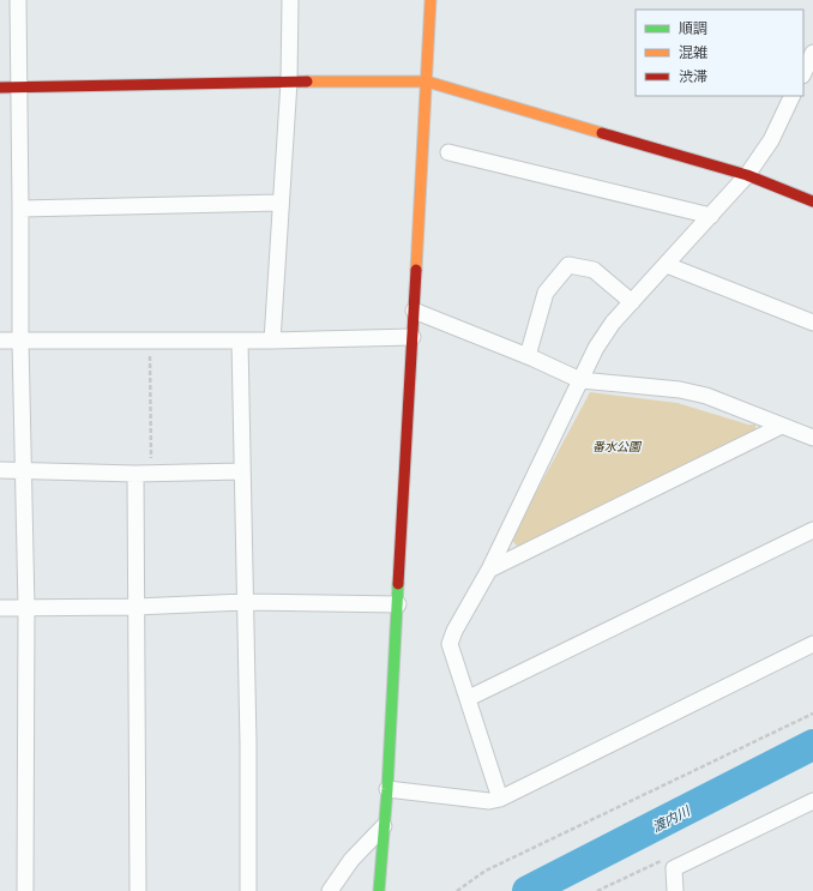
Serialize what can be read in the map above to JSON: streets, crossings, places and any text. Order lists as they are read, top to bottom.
{
  "water": ["渡内川"],
  "parks": ["番水公園"],
  "legend": ["順調", "混雑", "渋滞"]
}
